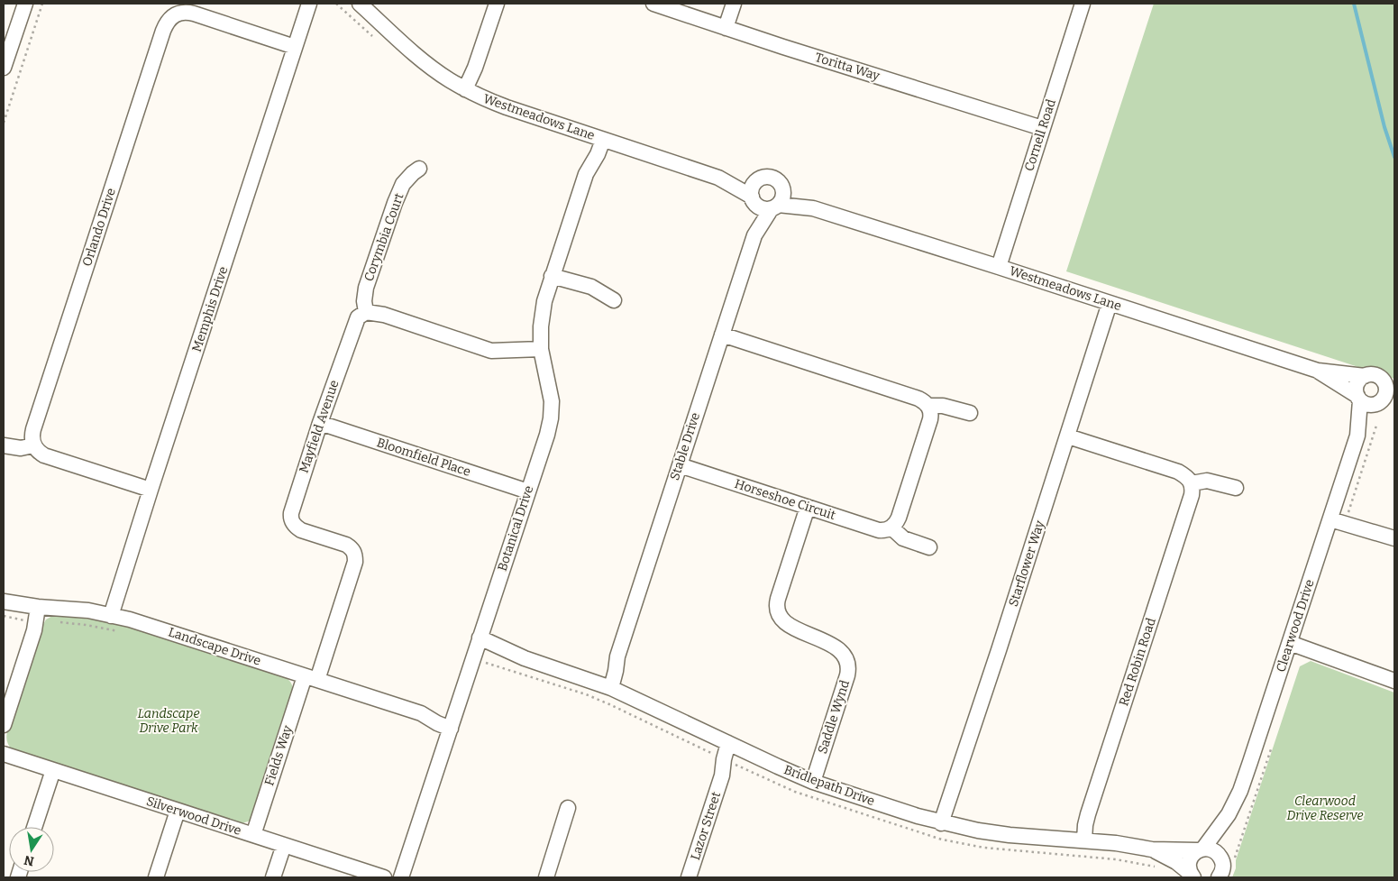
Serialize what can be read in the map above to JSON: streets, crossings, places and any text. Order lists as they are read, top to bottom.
{
  "streets": {
    "street": [
      "Toritta Way",
      "Westmeadows Lane",
      "Cornell Road",
      "Orlando Drive",
      "Corymbia Court",
      "Memphis Drive",
      "Mayfield Avenue",
      "Stable Drive",
      "Bloomfield Place",
      "Horseshoe Circuit",
      "Botanical Drive",
      "Starflower Way",
      "Clearwood Drive",
      "Landscape Drive",
      "Red Robin Road",
      "Saddle Wynd",
      "Fields Way",
      "Bridlepath Drive",
      "Silverwood Drive",
      "Lazor Street"
    ]
  },
  "crossings": [
    ["Toritta Way", "Cornell Road"],
    ["Westmeadows Lane", "Cornell Road"],
    ["Westmeadows Lane", "Stable Drive"],
    ["Westmeadows Lane", "Botanical Drive"],
    ["Westmeadows Lane", "Starflower Way"],
    ["Westmeadows Lane", "Clearwood Drive"],
    ["Orlando Drive", "Memphis Drive"],
    ["Corymbia Court", "Mayfield Avenue"],
    ["Memphis Drive", "Landscape Drive"],
    ["Mayfield Avenue", "Bloomfield Place"],
    ["Mayfield Avenue", "Landscape Drive"],
    ["Mayfield Avenue", "Fields Way"],
    ["Stable Drive", "Horseshoe Circuit"],
    ["Stable Drive", "Bridlepath Drive"],
    ["Bloomfield Place", "Botanical Drive"],
    ["Horseshoe Circuit", "Saddle Wynd"],
    ["Botanical Drive", "Landscape Drive"],
    ["Botanical Drive", "Bridlepath Drive"],
    ["Starflower Way", "Bridlepath Drive"],
    ["Clearwood Drive", "Bridlepath Drive"],
    ["Landscape Drive", "Fields Way"],
    ["Red Robin Road", "Bridlepath Drive"],
    ["Saddle Wynd", "Bridlepath Drive"],
    ["Fields Way", "Silverwood Drive"],
    ["Bridlepath Drive", "Lazor Street"]
  ],
  "parks": ["Landscape Drive Park", "Clearwood Drive Reserve"],
  "north": "bottom"
}
